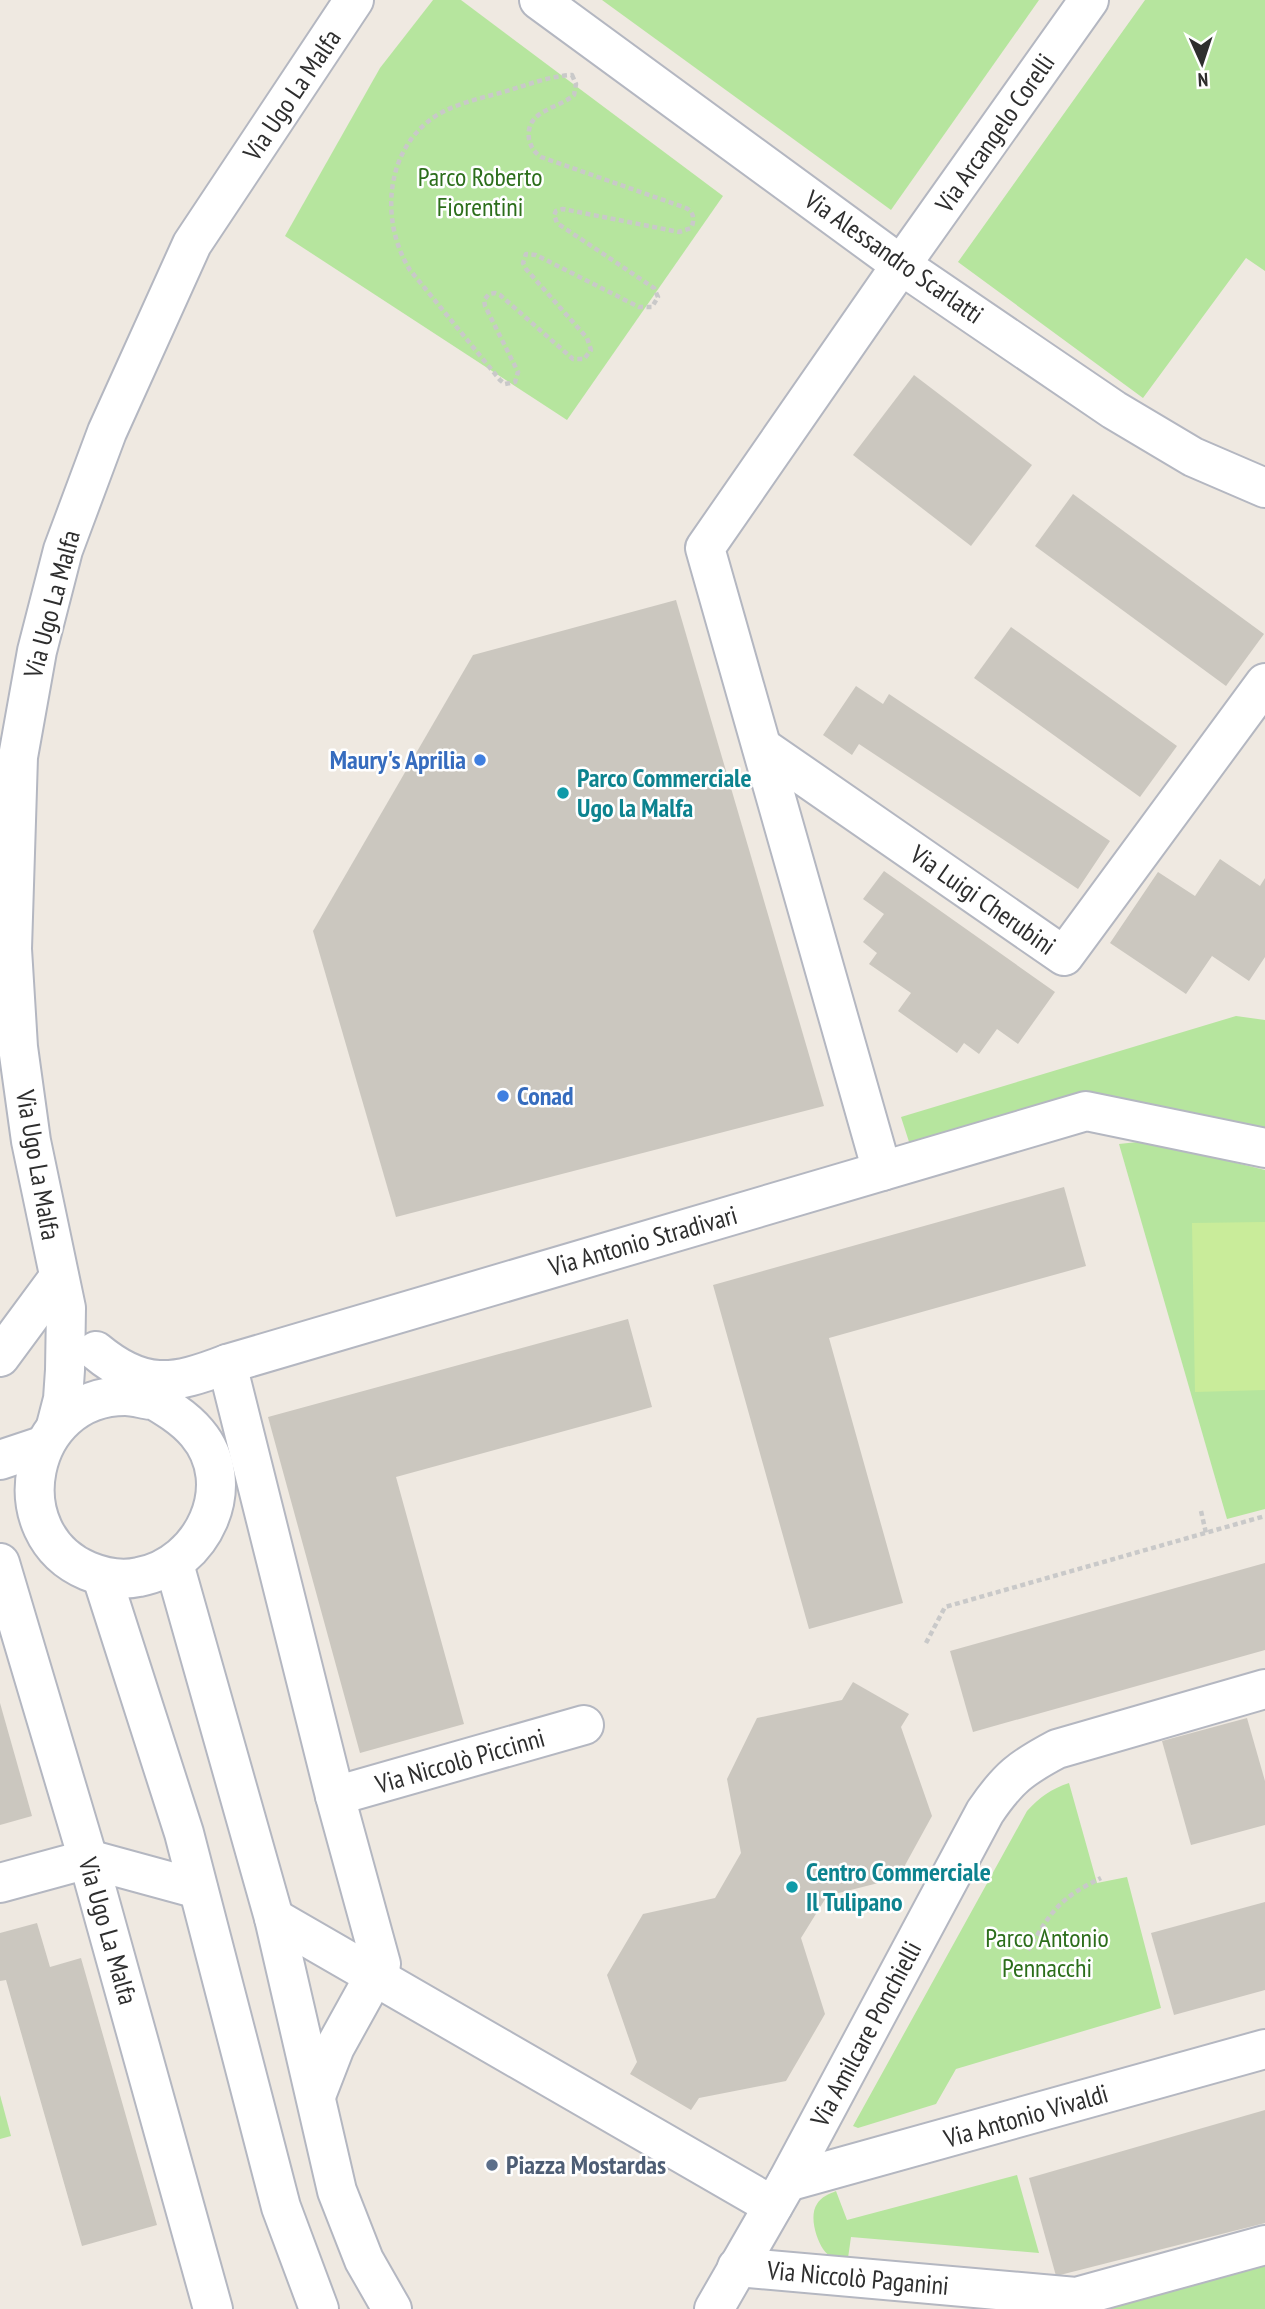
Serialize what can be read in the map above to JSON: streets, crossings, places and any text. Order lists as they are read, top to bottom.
{
  "streets": {
    "street": [
      "Via Ugo La Malfa",
      "Via Arcangelo Corelli",
      "Via Alessandro Scarlatti",
      "Via Luigi Cherubini",
      "Via Antonio Stradivari",
      "Via Niccolò Piccinni",
      "Via Amilcare Ponchielli",
      "Via Antonio Vivaldi",
      "Via Niccolò Paganini"
    ]
  },
  "crossings": [
    ["Via Ugo La Malfa", "Via Antonio Stradivari"],
    ["Via Arcangelo Corelli", "Via Alessandro Scarlatti"],
    ["Via Amilcare Ponchielli", "Via Antonio Vivaldi"],
    ["Via Amilcare Ponchielli", "Via Niccolò Paganini"]
  ],
  "parks": ["Parco Roberto Fiorentini", "Parco Antonio Pennacchi"],
  "places": [
    "Maury's Aprilia",
    "Parco Commerciale Ugo la Malfa",
    "Conad",
    "Centro Commerciale Il Tulipano",
    "Piazza Mostardas"
  ],
  "north": "bottom"
}
